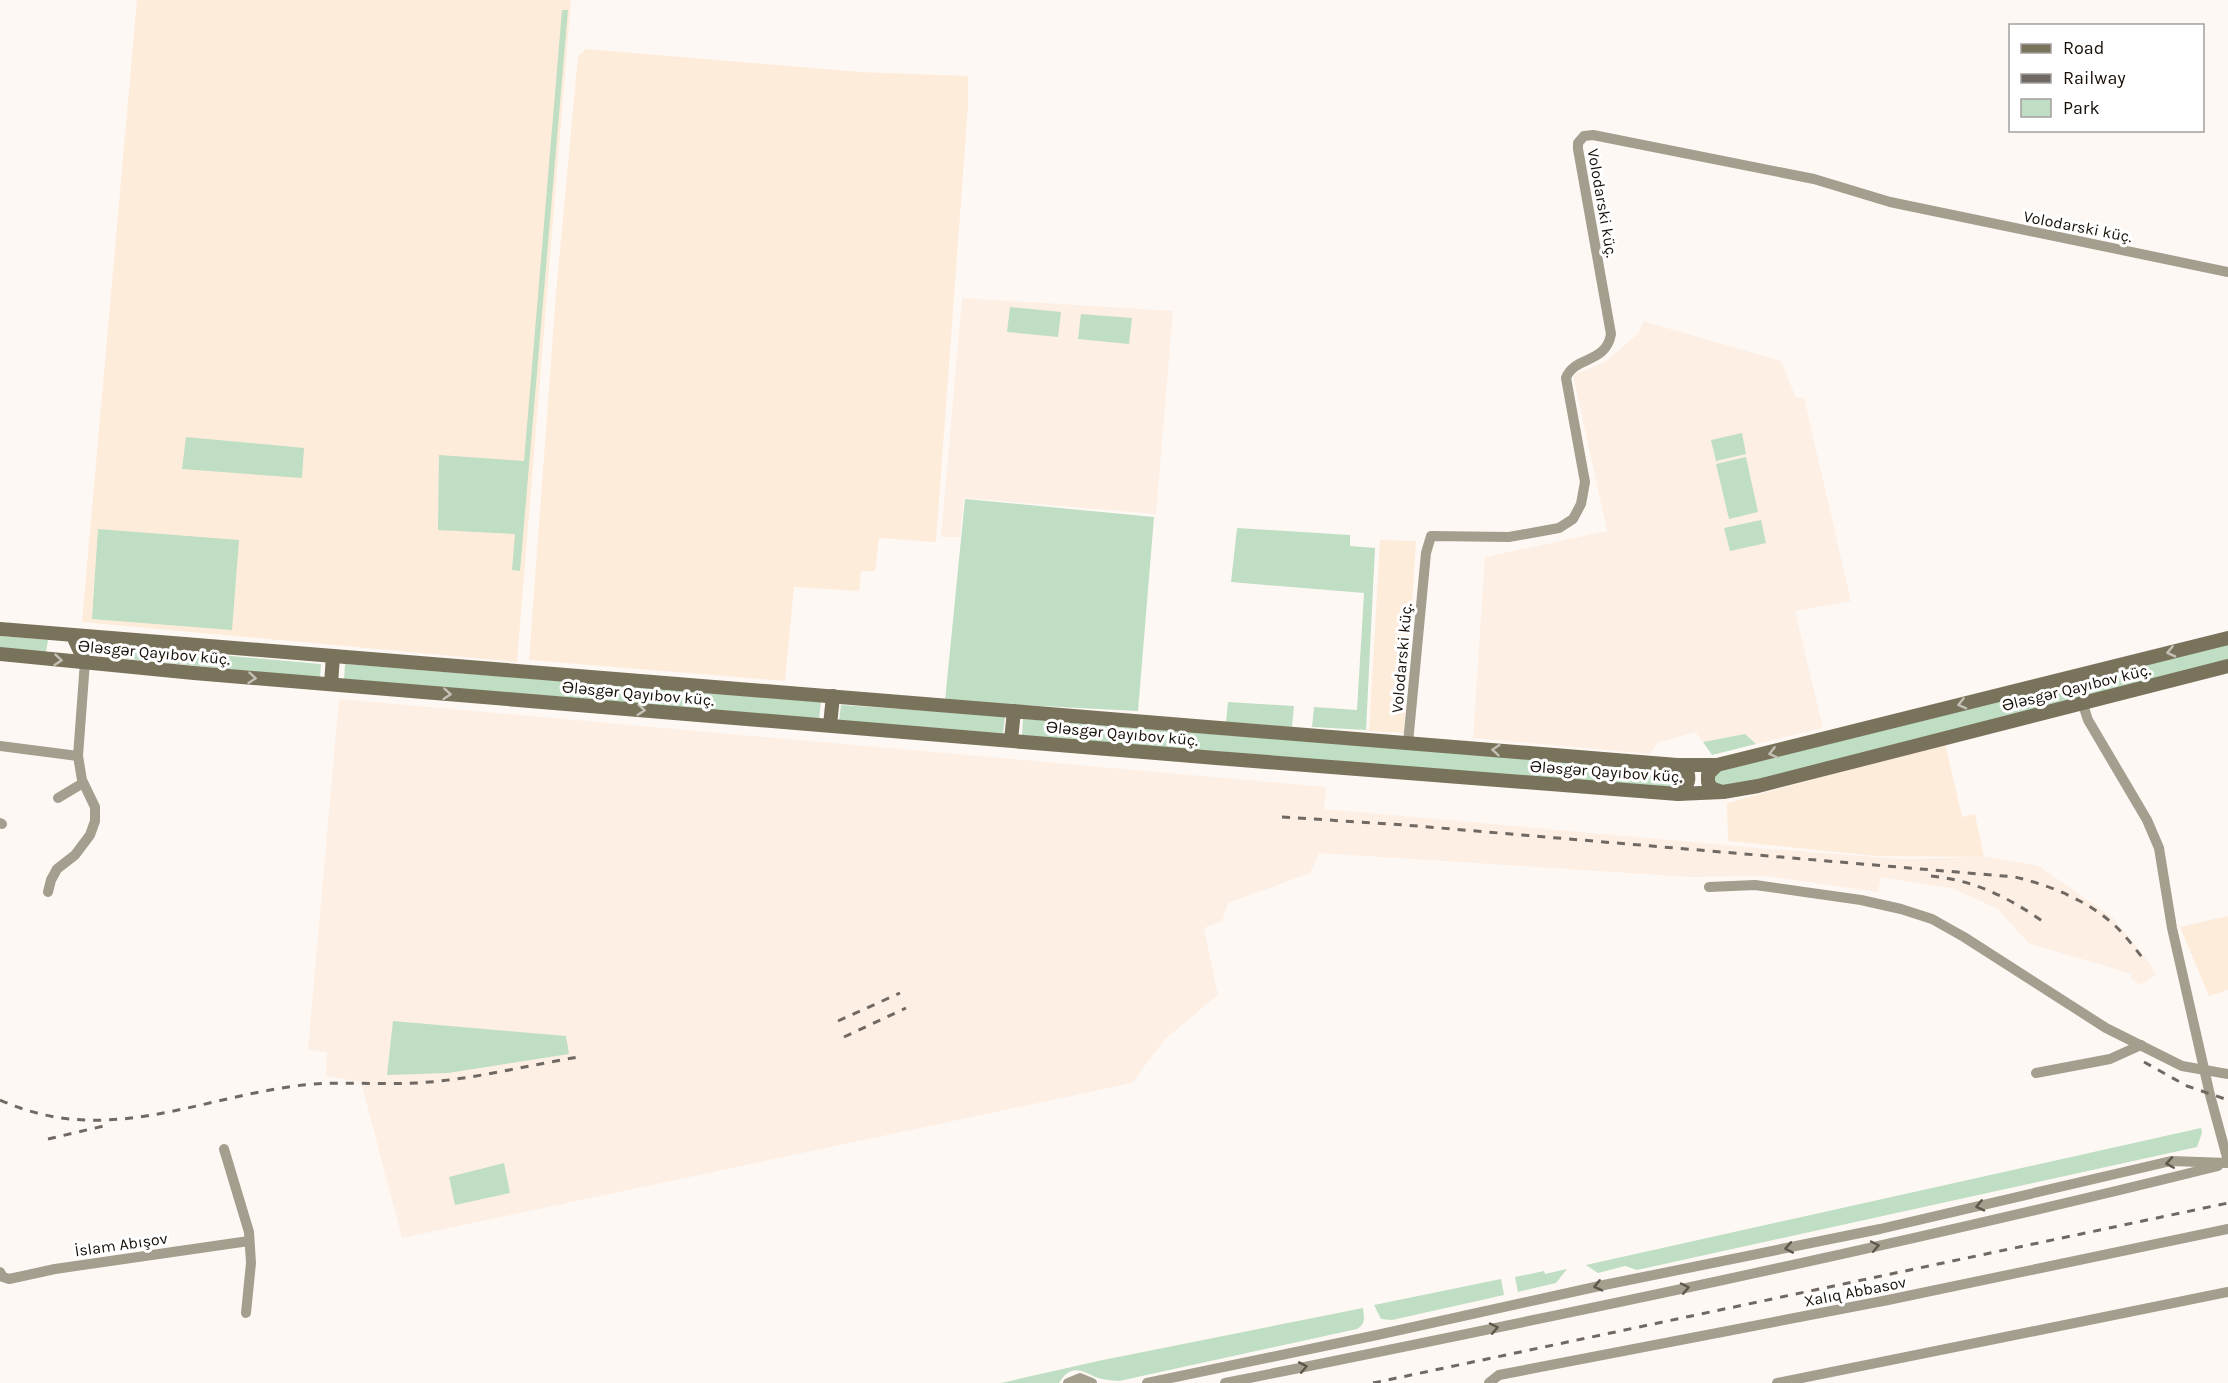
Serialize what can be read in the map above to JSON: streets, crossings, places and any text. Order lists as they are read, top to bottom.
{
  "streets": {
    "main road": ["Ələsgər Qayıbov küç."],
    "street": ["Volodarski küç.", "İslam Abışov", "Xalıq Abbasov"]
  },
  "crossings": [
    ["Volodarski küç.", "Ələsgər Qayıbov küç."]
  ],
  "legend": ["Road", "Railway", "Park"]
}
